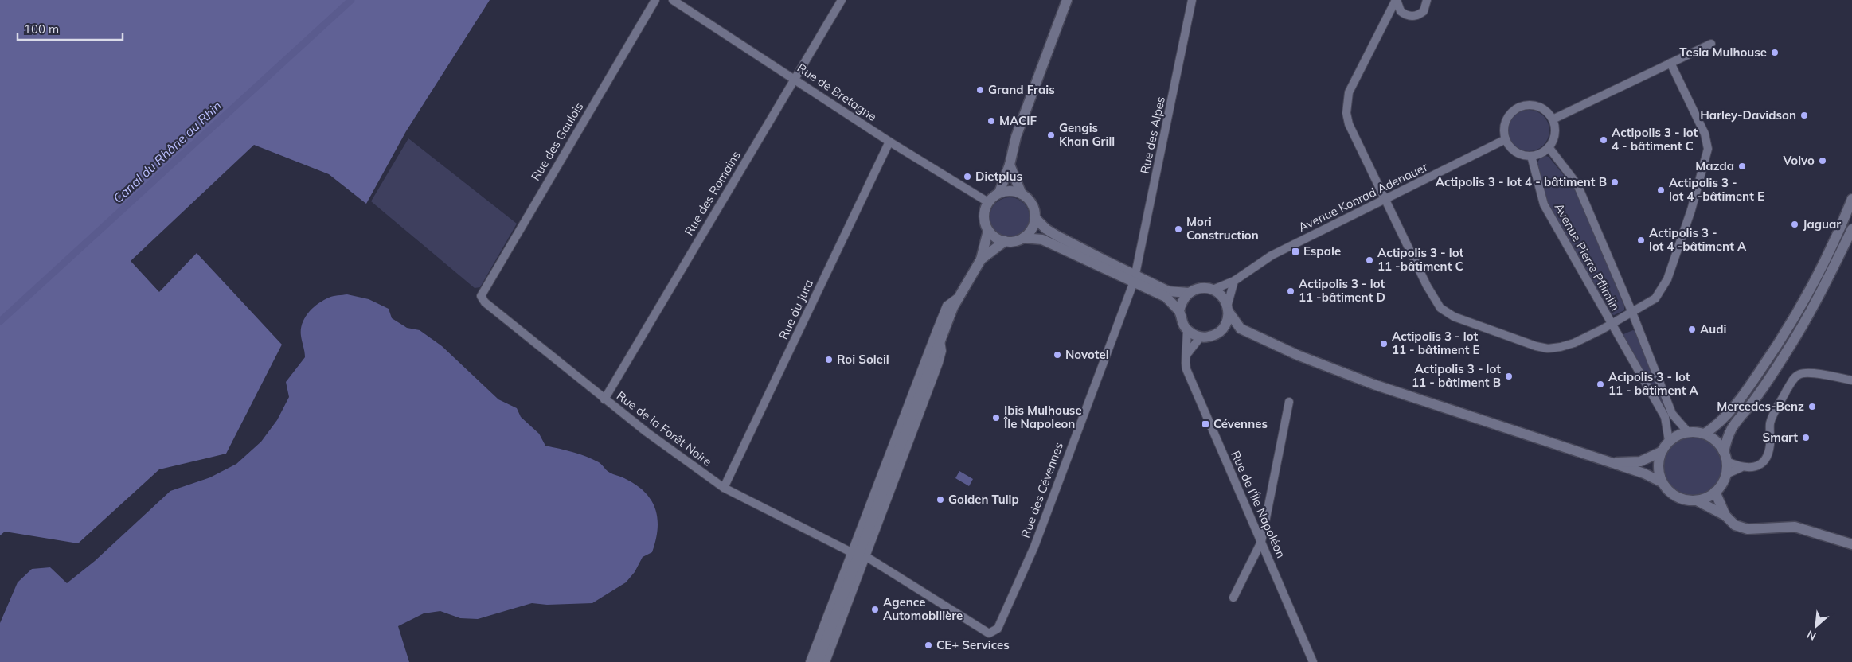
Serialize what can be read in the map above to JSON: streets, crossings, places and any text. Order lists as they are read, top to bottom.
{
  "streets": {
    "street": [
      "Rue de Bretagne",
      "Rue des Alpes",
      "Rue des Gaulois",
      "Rue des Romains",
      "Avenue Konrad Adenauer",
      "Avenue Pierre Pflimlin",
      "Rue du Jura",
      "Rue de la Forêt Noire",
      "Rue des Cévennes",
      "Rue de l'Île Napoléon"
    ]
  },
  "crossings": [
    ["Rue de Bretagne", "Rue des Romains"],
    ["Rue de Bretagne", "Rue du Jura"],
    ["Rue des Alpes", "Rue des Cévennes"],
    ["Rue des Gaulois", "Rue de la Forêt Noire"],
    ["Rue des Romains", "Rue de la Forêt Noire"],
    ["Avenue Konrad Adenauer", "Avenue Pierre Pflimlin"],
    ["Avenue Konrad Adenauer", "Rue de l'Île Napoléon"],
    ["Rue du Jura", "Rue de la Forêt Noire"]
  ],
  "water": ["Canal du Rhône au Rhin"],
  "places": {
    "other": [
      "Tesla Mulhouse",
      "Grand Frais",
      "Harley-Davidson",
      "MACIF",
      "Gengis Khan Grill",
      "Actipolis 3 - lot 4 - bâtiment C",
      "Volvo",
      "Mazda",
      "Dietplus",
      "Actipolis 3 - lot 4 - bâtiment B",
      "Actipolis 3 - lot 4 -bâtiment E",
      "Jaguar",
      "Mori Construction",
      "Actipolis 3 - lot 4 -bâtiment A",
      "Actipolis 3 - lot 11 -bâtiment C",
      "Actipolis 3 - lot 11 -bâtiment D",
      "Audi",
      "Actipolis 3 - lot 11 - bâtiment E",
      "Novotel",
      "Roi Soleil",
      "Actipolis 3 - lot 11 - bâtiment B",
      "Acipolis 3 - lot 11 - bâtiment A",
      "Mercedes-Benz",
      "Ibis Mulhouse Île Napoleon",
      "Smart",
      "Golden Tulip",
      "Agence Automobilière",
      "CE+ Services"
    ],
    "transit": ["Espale", "Cévennes"]
  },
  "scale_bar": "100 m",
  "north": "bottom left"
}
